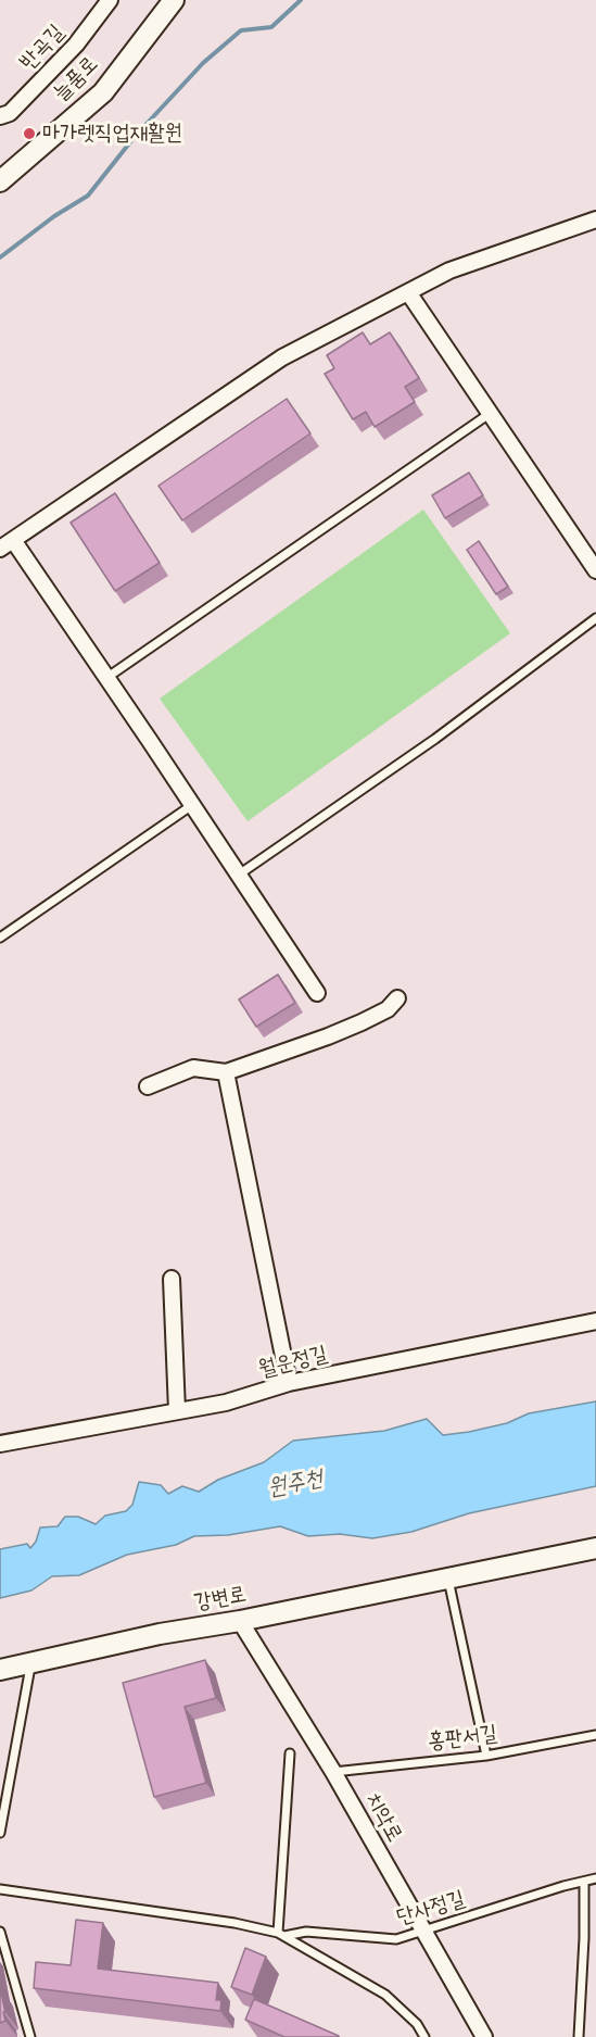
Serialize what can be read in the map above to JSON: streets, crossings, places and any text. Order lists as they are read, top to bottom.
{
  "streets": {
    "street": [
      "반곡길",
      "늘품로",
      "월운정길",
      "강변로",
      "치악로"
    ],
    "lane": ["홍판서길", "단사정길"]
  },
  "crossings": [
    ["강변로", "치악로"],
    ["홍판서길", "치악로"],
    ["치악로", "단사정길"]
  ],
  "water": ["원주천"],
  "places": ["마가렛직업재활원"]
}
